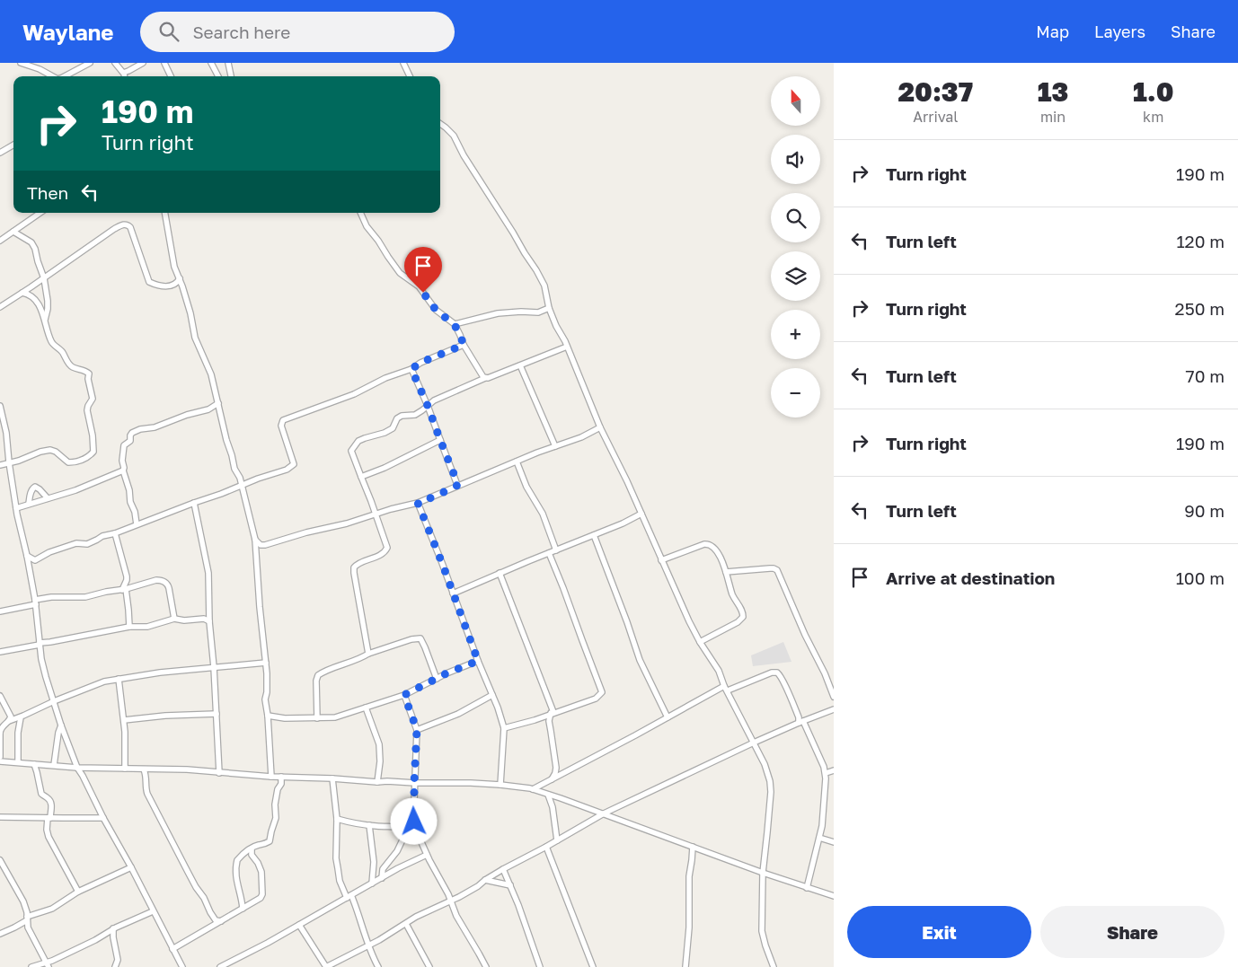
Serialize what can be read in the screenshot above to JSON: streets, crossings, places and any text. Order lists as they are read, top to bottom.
{
  "north": "top",
  "page": {
    "header": "Waylane",
    "search": "Search here",
    "nav": ["Map", "Layers", "Share"],
    "eta": [
      "20:37",
      "Arrival",
      "13",
      "min",
      "1.0",
      "km"
    ],
    "map_buttons": ["+", "−"],
    "turn": ["190 m", "Turn right"],
    "list": [
      {
        "name": "Turn right",
        "value": "190 m"
      },
      {
        "name": "Turn left",
        "value": "120 m"
      },
      {
        "name": "Turn right",
        "value": "250 m"
      },
      {
        "name": "Turn left",
        "value": "70 m"
      },
      {
        "name": "Turn right",
        "value": "190 m"
      },
      {
        "name": "Turn left",
        "value": "90 m"
      },
      {
        "name": "Arrive at destination",
        "value": "100 m"
      }
    ],
    "then": "Then",
    "buttons": ["Exit", "Share"]
  }
}
